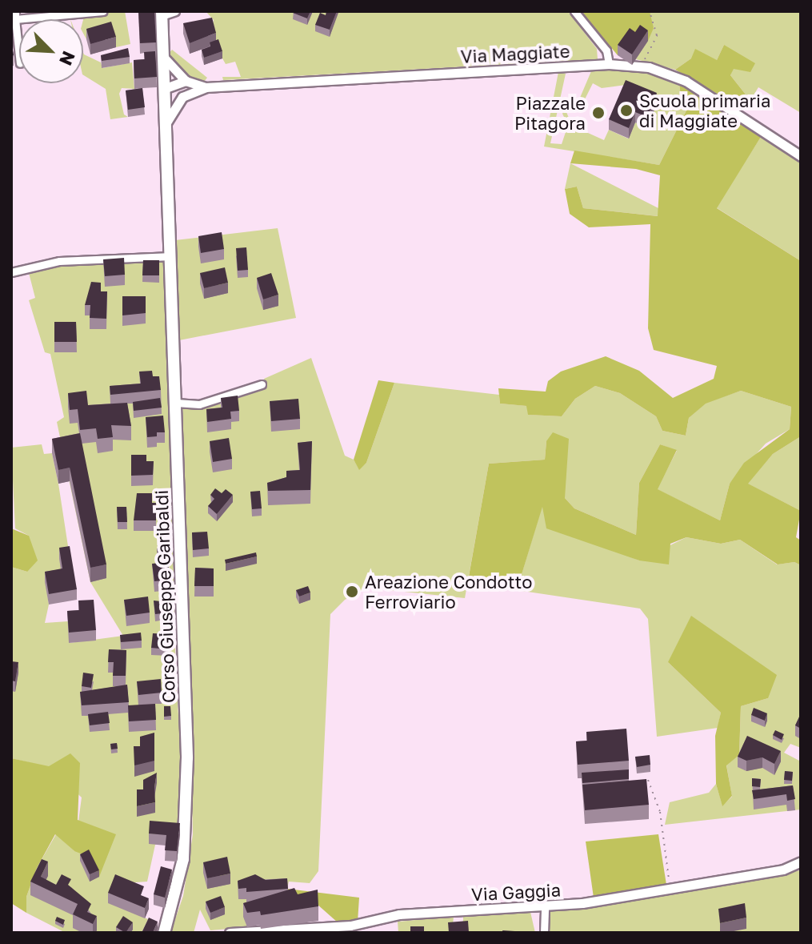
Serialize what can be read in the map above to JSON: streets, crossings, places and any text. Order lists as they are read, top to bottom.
{
  "streets": {
    "main road": ["Corso Giuseppe Garibaldi"],
    "street": ["Via Maggiate", "Via Gaggia"]
  },
  "crossings": [
    ["Via Maggiate", "Corso Giuseppe Garibaldi"]
  ],
  "places": ["Scuola primaria di Maggiate", "Piazzale Pitagora", "Areazione Condotto Ferroviario"],
  "north": "bottom right"
}
